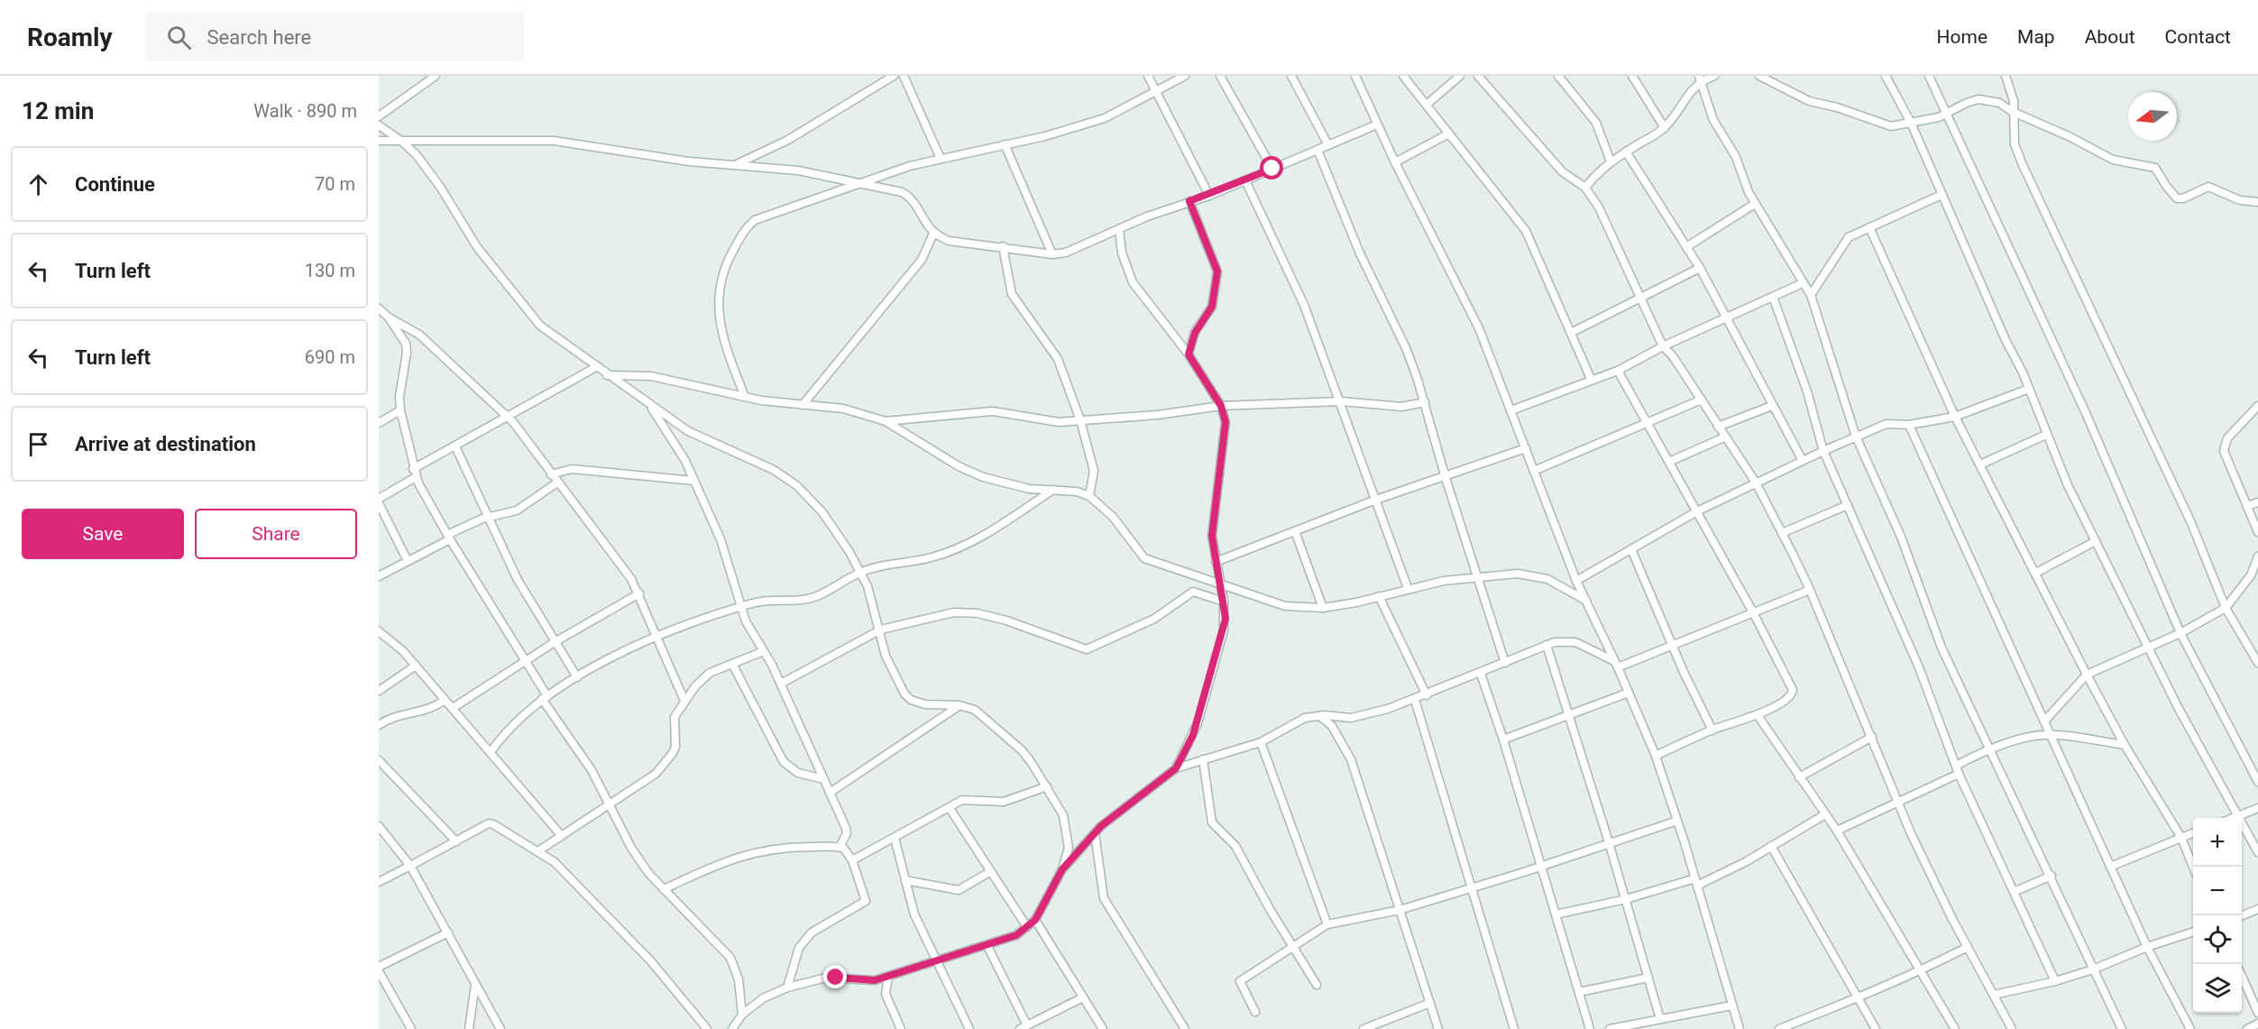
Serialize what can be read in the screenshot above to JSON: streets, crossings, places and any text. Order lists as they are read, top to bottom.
{
  "north": "left",
  "page": {
    "header": "Roamly",
    "search": "Search here",
    "nav": [
      "Home",
      "Map",
      "About",
      "Contact"
    ],
    "heading": ["12 min", "Walk · 890 m"],
    "list": [
      ["Continue", "70 m"],
      ["Turn left", "130 m"],
      ["Turn left", "690 m"],
      "Arrive at destination"
    ],
    "buttons": ["Save", "Share"],
    "map_buttons": ["+", "−"]
  }
}
